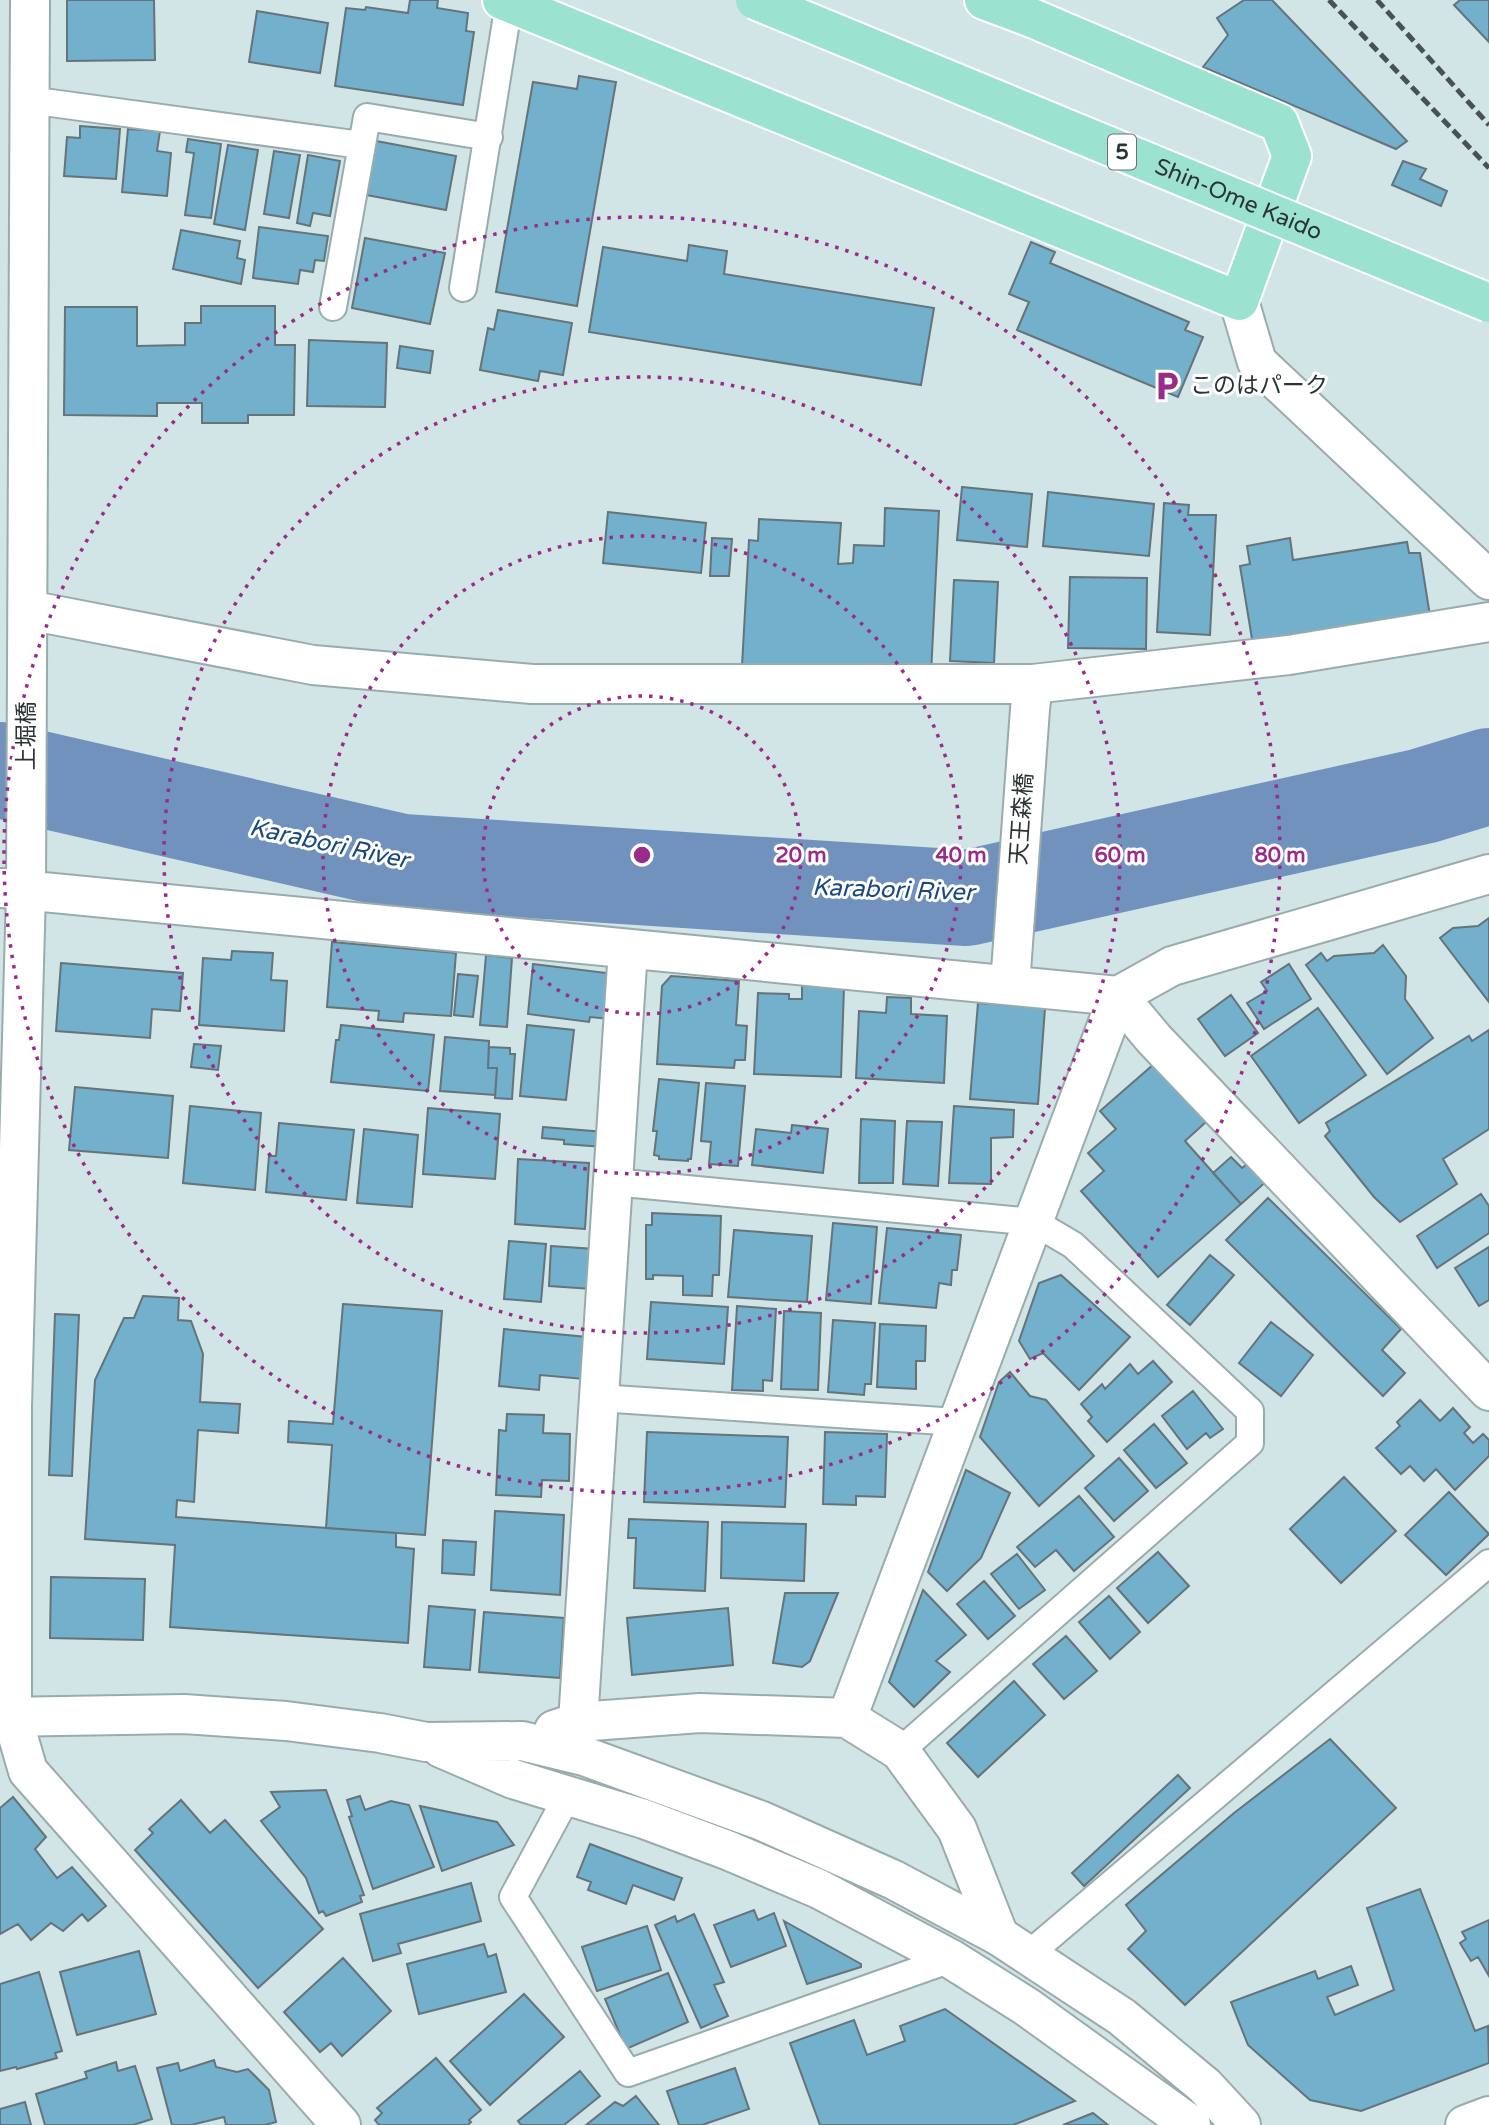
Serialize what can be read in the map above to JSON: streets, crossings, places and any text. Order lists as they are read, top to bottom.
{
  "streets": {
    "main road": ["5", "Shin-Ome Kaido"],
    "street": ["上堀橋", "天王森橋"]
  },
  "water": ["Karabori River"],
  "places": {
    "parking": ["このはパーク"]
  },
  "rings": [
    "20 m",
    "40 m",
    "60 m",
    "80 m"
  ]
}
